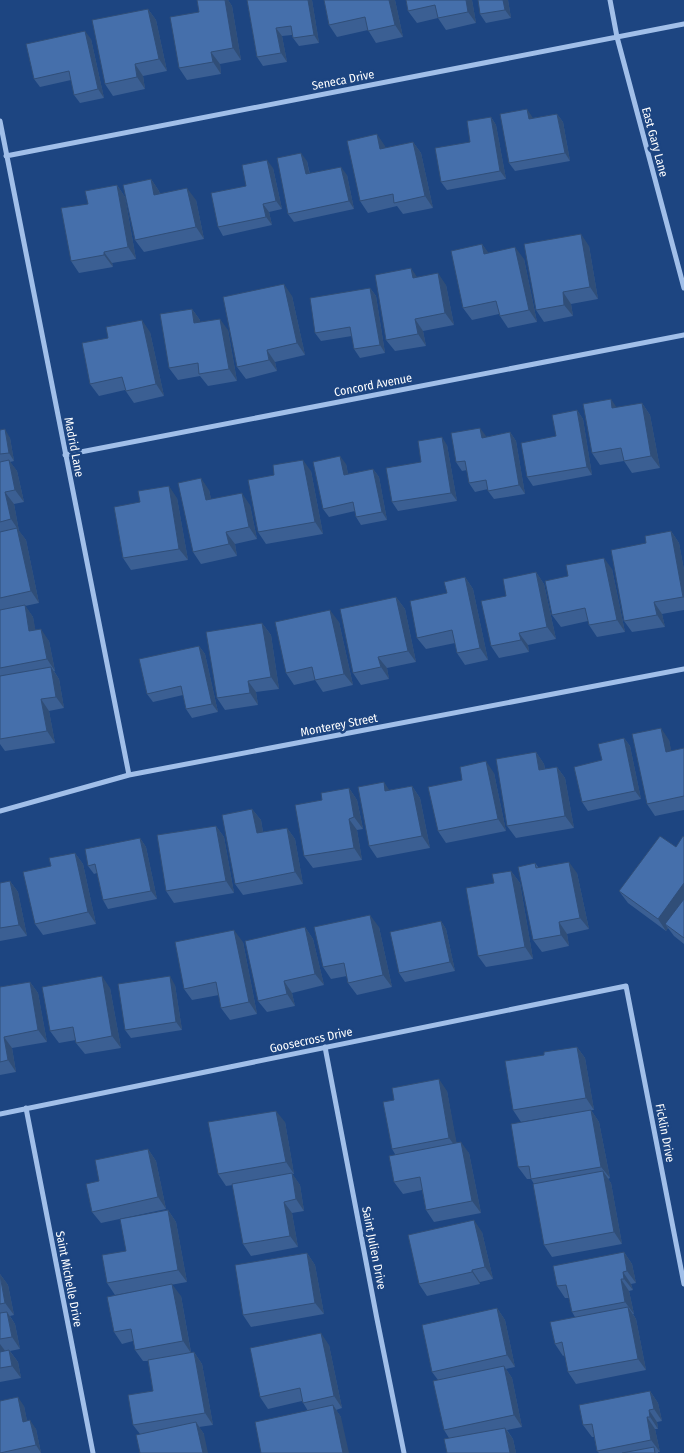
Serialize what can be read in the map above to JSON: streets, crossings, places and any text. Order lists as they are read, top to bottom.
{
  "streets": {
    "street": [
      "Seneca Drive",
      "East Gary Lane",
      "Concord Avenue",
      "Madrid Lane",
      "Monterey Street",
      "Goosecross Drive",
      "Ficklin Drive",
      "Saint Julien Drive",
      "Saint Michelle Drive"
    ]
  },
  "crossings": [
    ["Seneca Drive", "East Gary Lane"],
    ["Seneca Drive", "Madrid Lane"],
    ["Concord Avenue", "Madrid Lane"],
    ["Madrid Lane", "Monterey Street"],
    ["Goosecross Drive", "Ficklin Drive"],
    ["Goosecross Drive", "Saint Julien Drive"],
    ["Goosecross Drive", "Saint Michelle Drive"]
  ]
}
